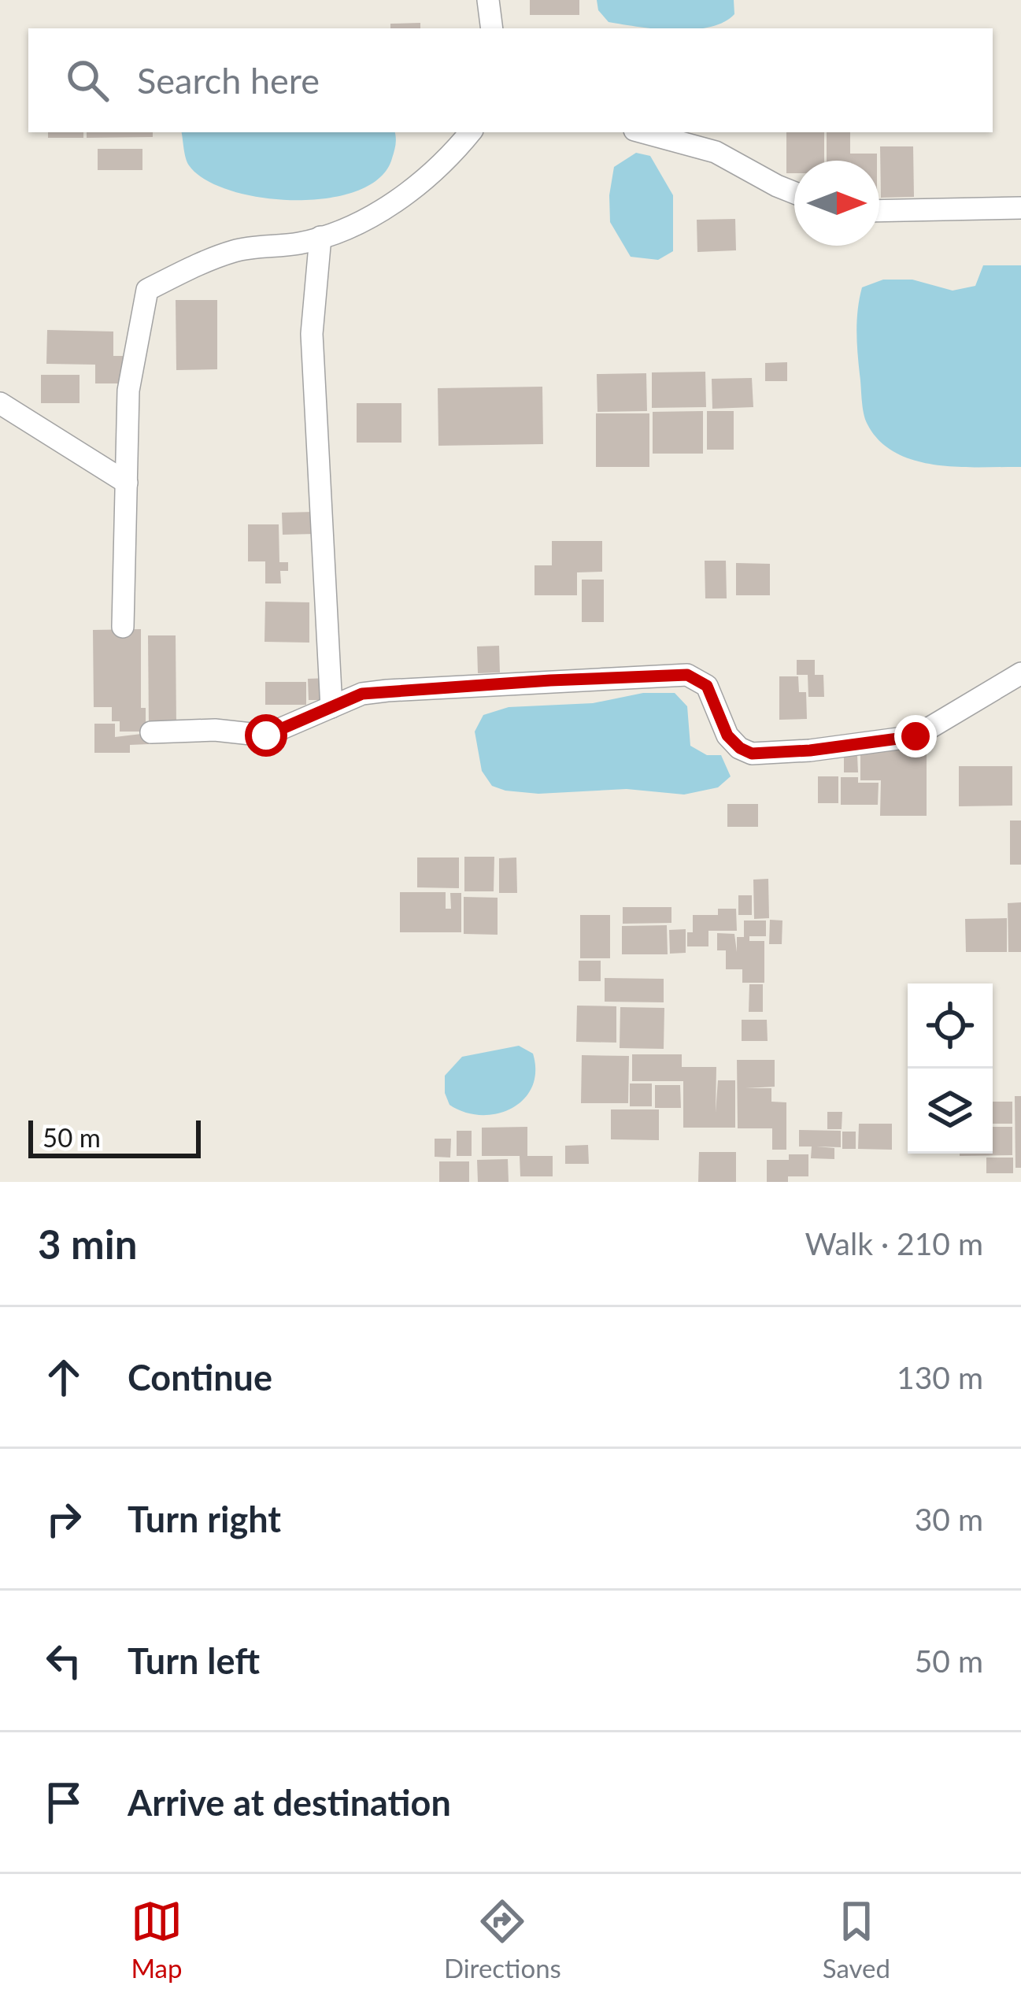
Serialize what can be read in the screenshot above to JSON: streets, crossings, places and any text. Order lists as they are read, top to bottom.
{
  "scale_bar": "50 m",
  "north": "right",
  "page": {
    "search": "Search here",
    "scale": "50 m",
    "heading": ["3 min", "Walk · 210 m"],
    "list": [
      ["Continue", "130 m"],
      ["Turn right", "30 m"],
      ["Turn left", "50 m"],
      "Arrive at destination"
    ],
    "nav": ["Map", "Directions", "Saved"]
  }
}
